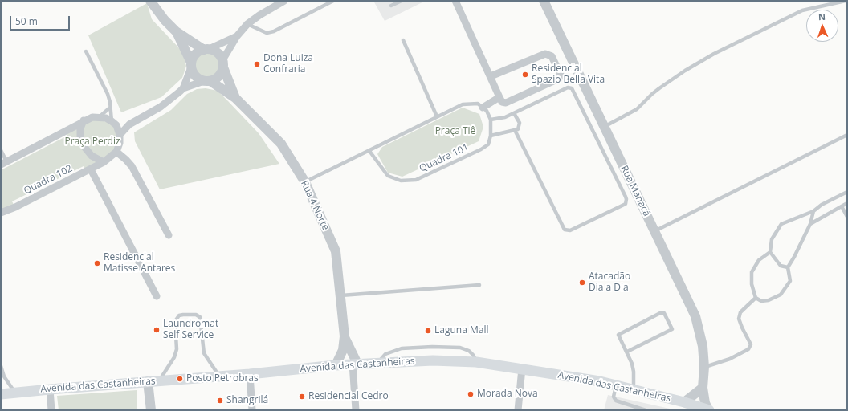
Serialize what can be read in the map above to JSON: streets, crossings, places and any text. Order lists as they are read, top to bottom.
{
  "streets": {
    "main road": ["Avenida das Castanheiras"],
    "street": ["Quadra 102", "Rua Manacá", "Rua 4 Norte"],
    "lane": ["Quadra 101"]
  },
  "crossings": [
    ["Rua Manacá", "Avenida das Castanheiras"],
    ["Rua 4 Norte", "Avenida das Castanheiras"]
  ],
  "parks": ["Praça Tiê", "Praça Perdiz"],
  "places": [
    "Dona Luiza Confraria",
    "Residencial Spazio Bella Vita",
    "Residencial Matisse Antares",
    "Atacadão Dia a Dia",
    "Laundromat Self Service",
    "Laguna Mall",
    "Posto Petrobras",
    "Morada Nova",
    "Residencial Cedro",
    "Shangrilá"
  ],
  "scale_bar": "50 m",
  "north": "top"
}
